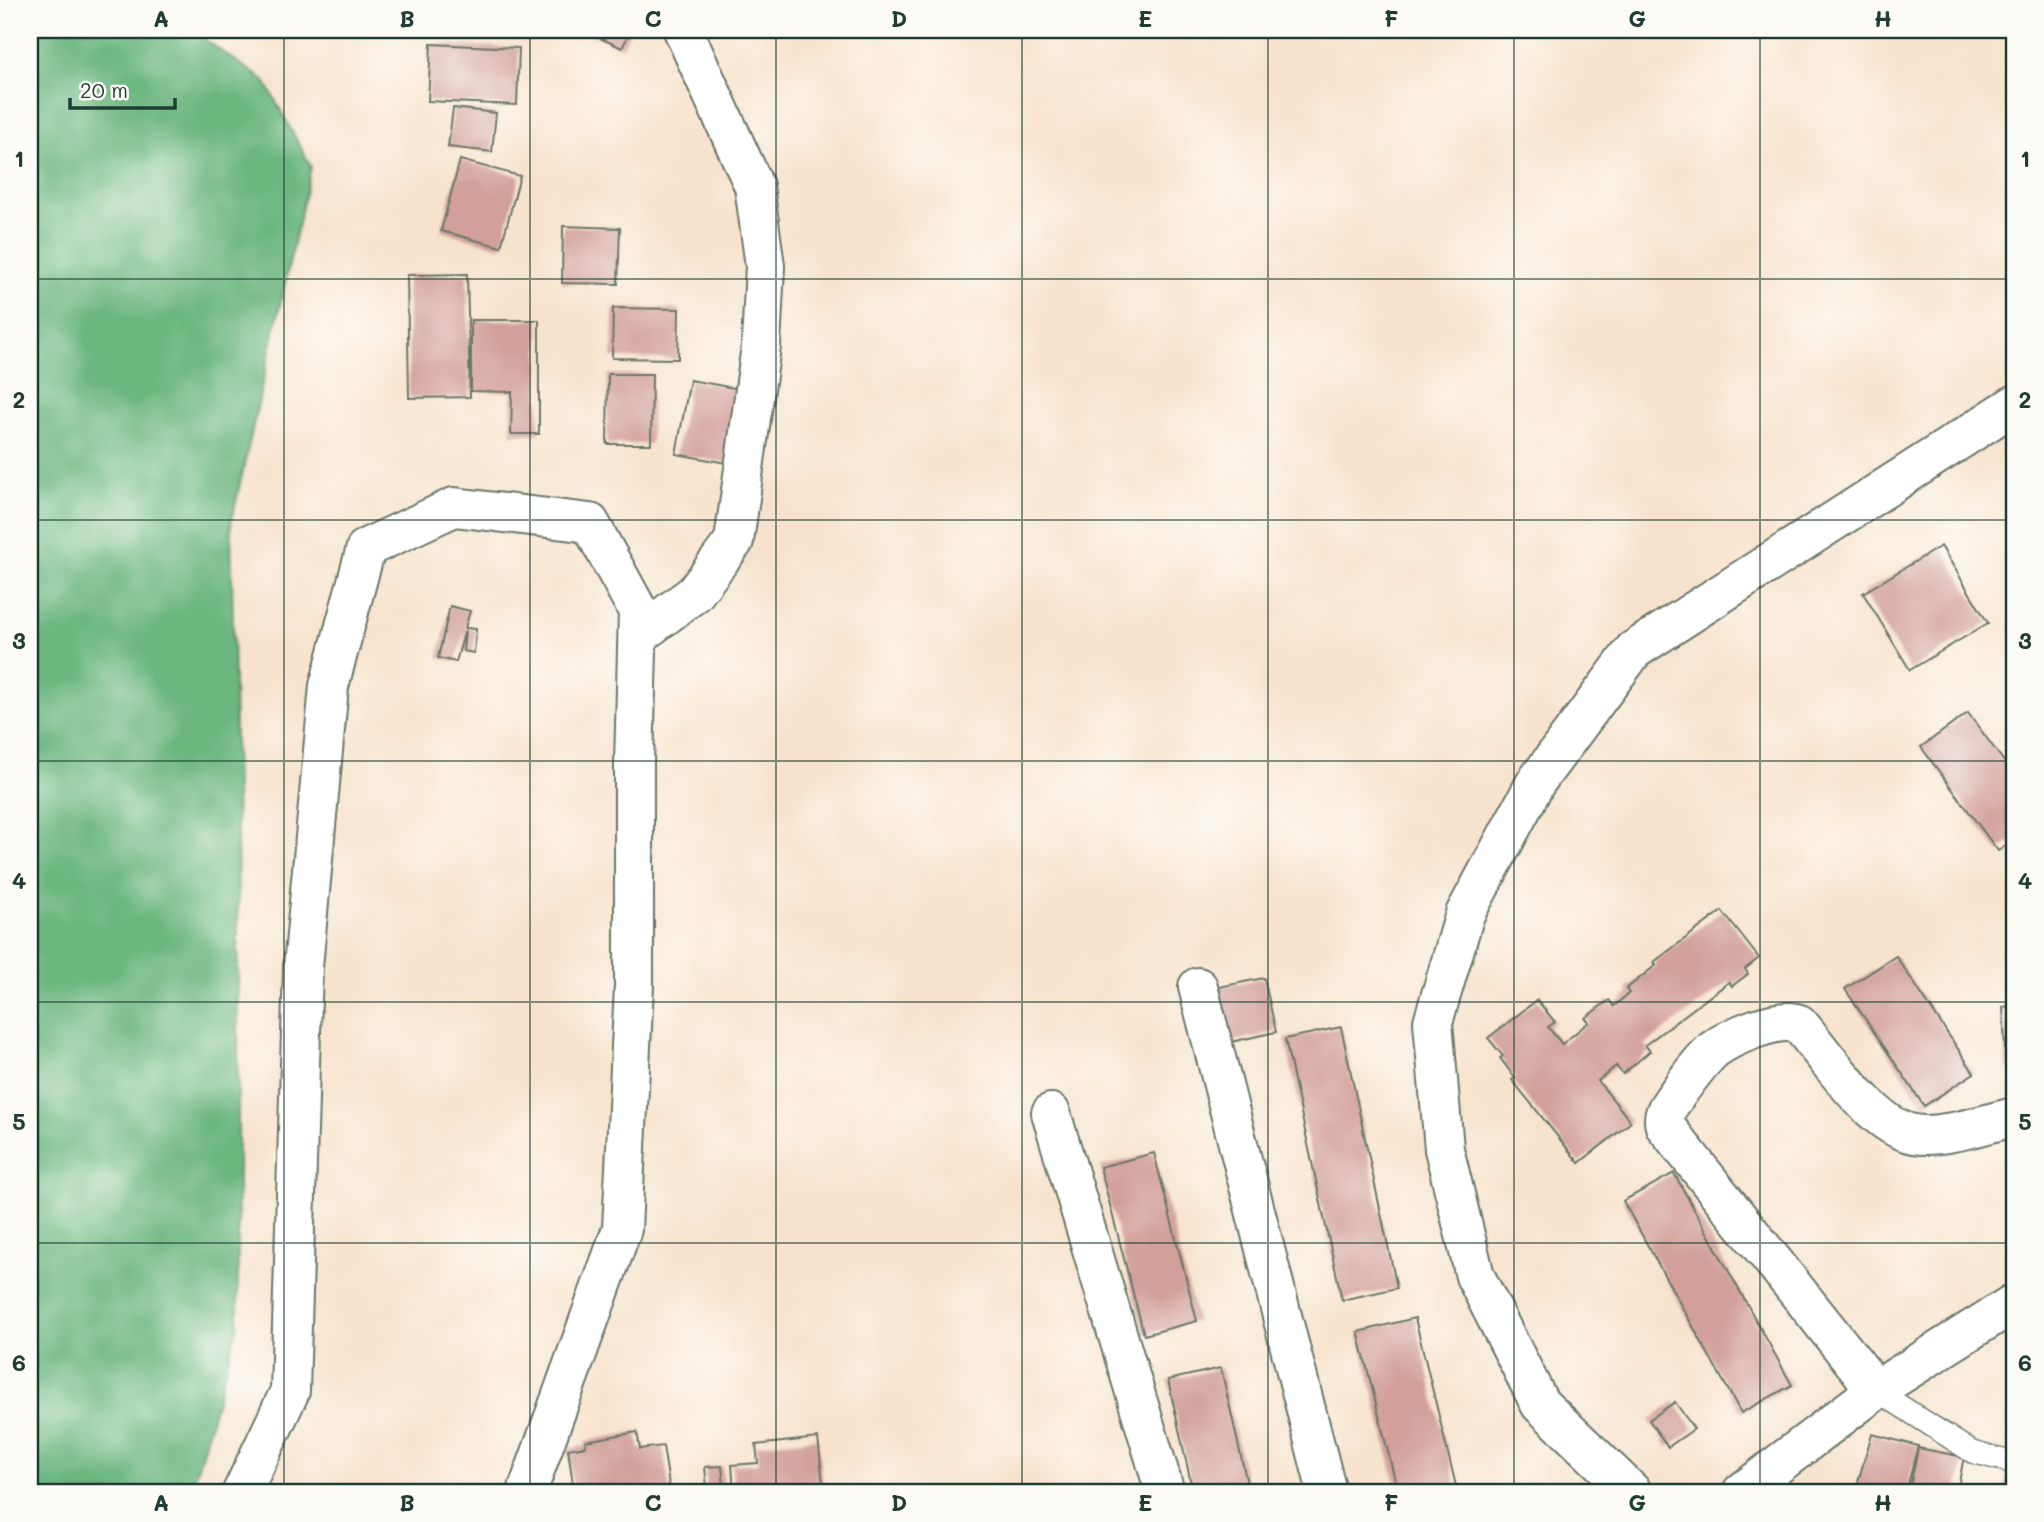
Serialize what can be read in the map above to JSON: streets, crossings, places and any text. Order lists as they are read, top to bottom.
{
  "scale_bar": "20 m",
  "grid": {
    "columns": [
      "A",
      "B",
      "C",
      "D",
      "E",
      "F",
      "G",
      "H"
    ],
    "rows": [
      "1",
      "2",
      "3",
      "4",
      "5",
      "6"
    ]
  }
}
